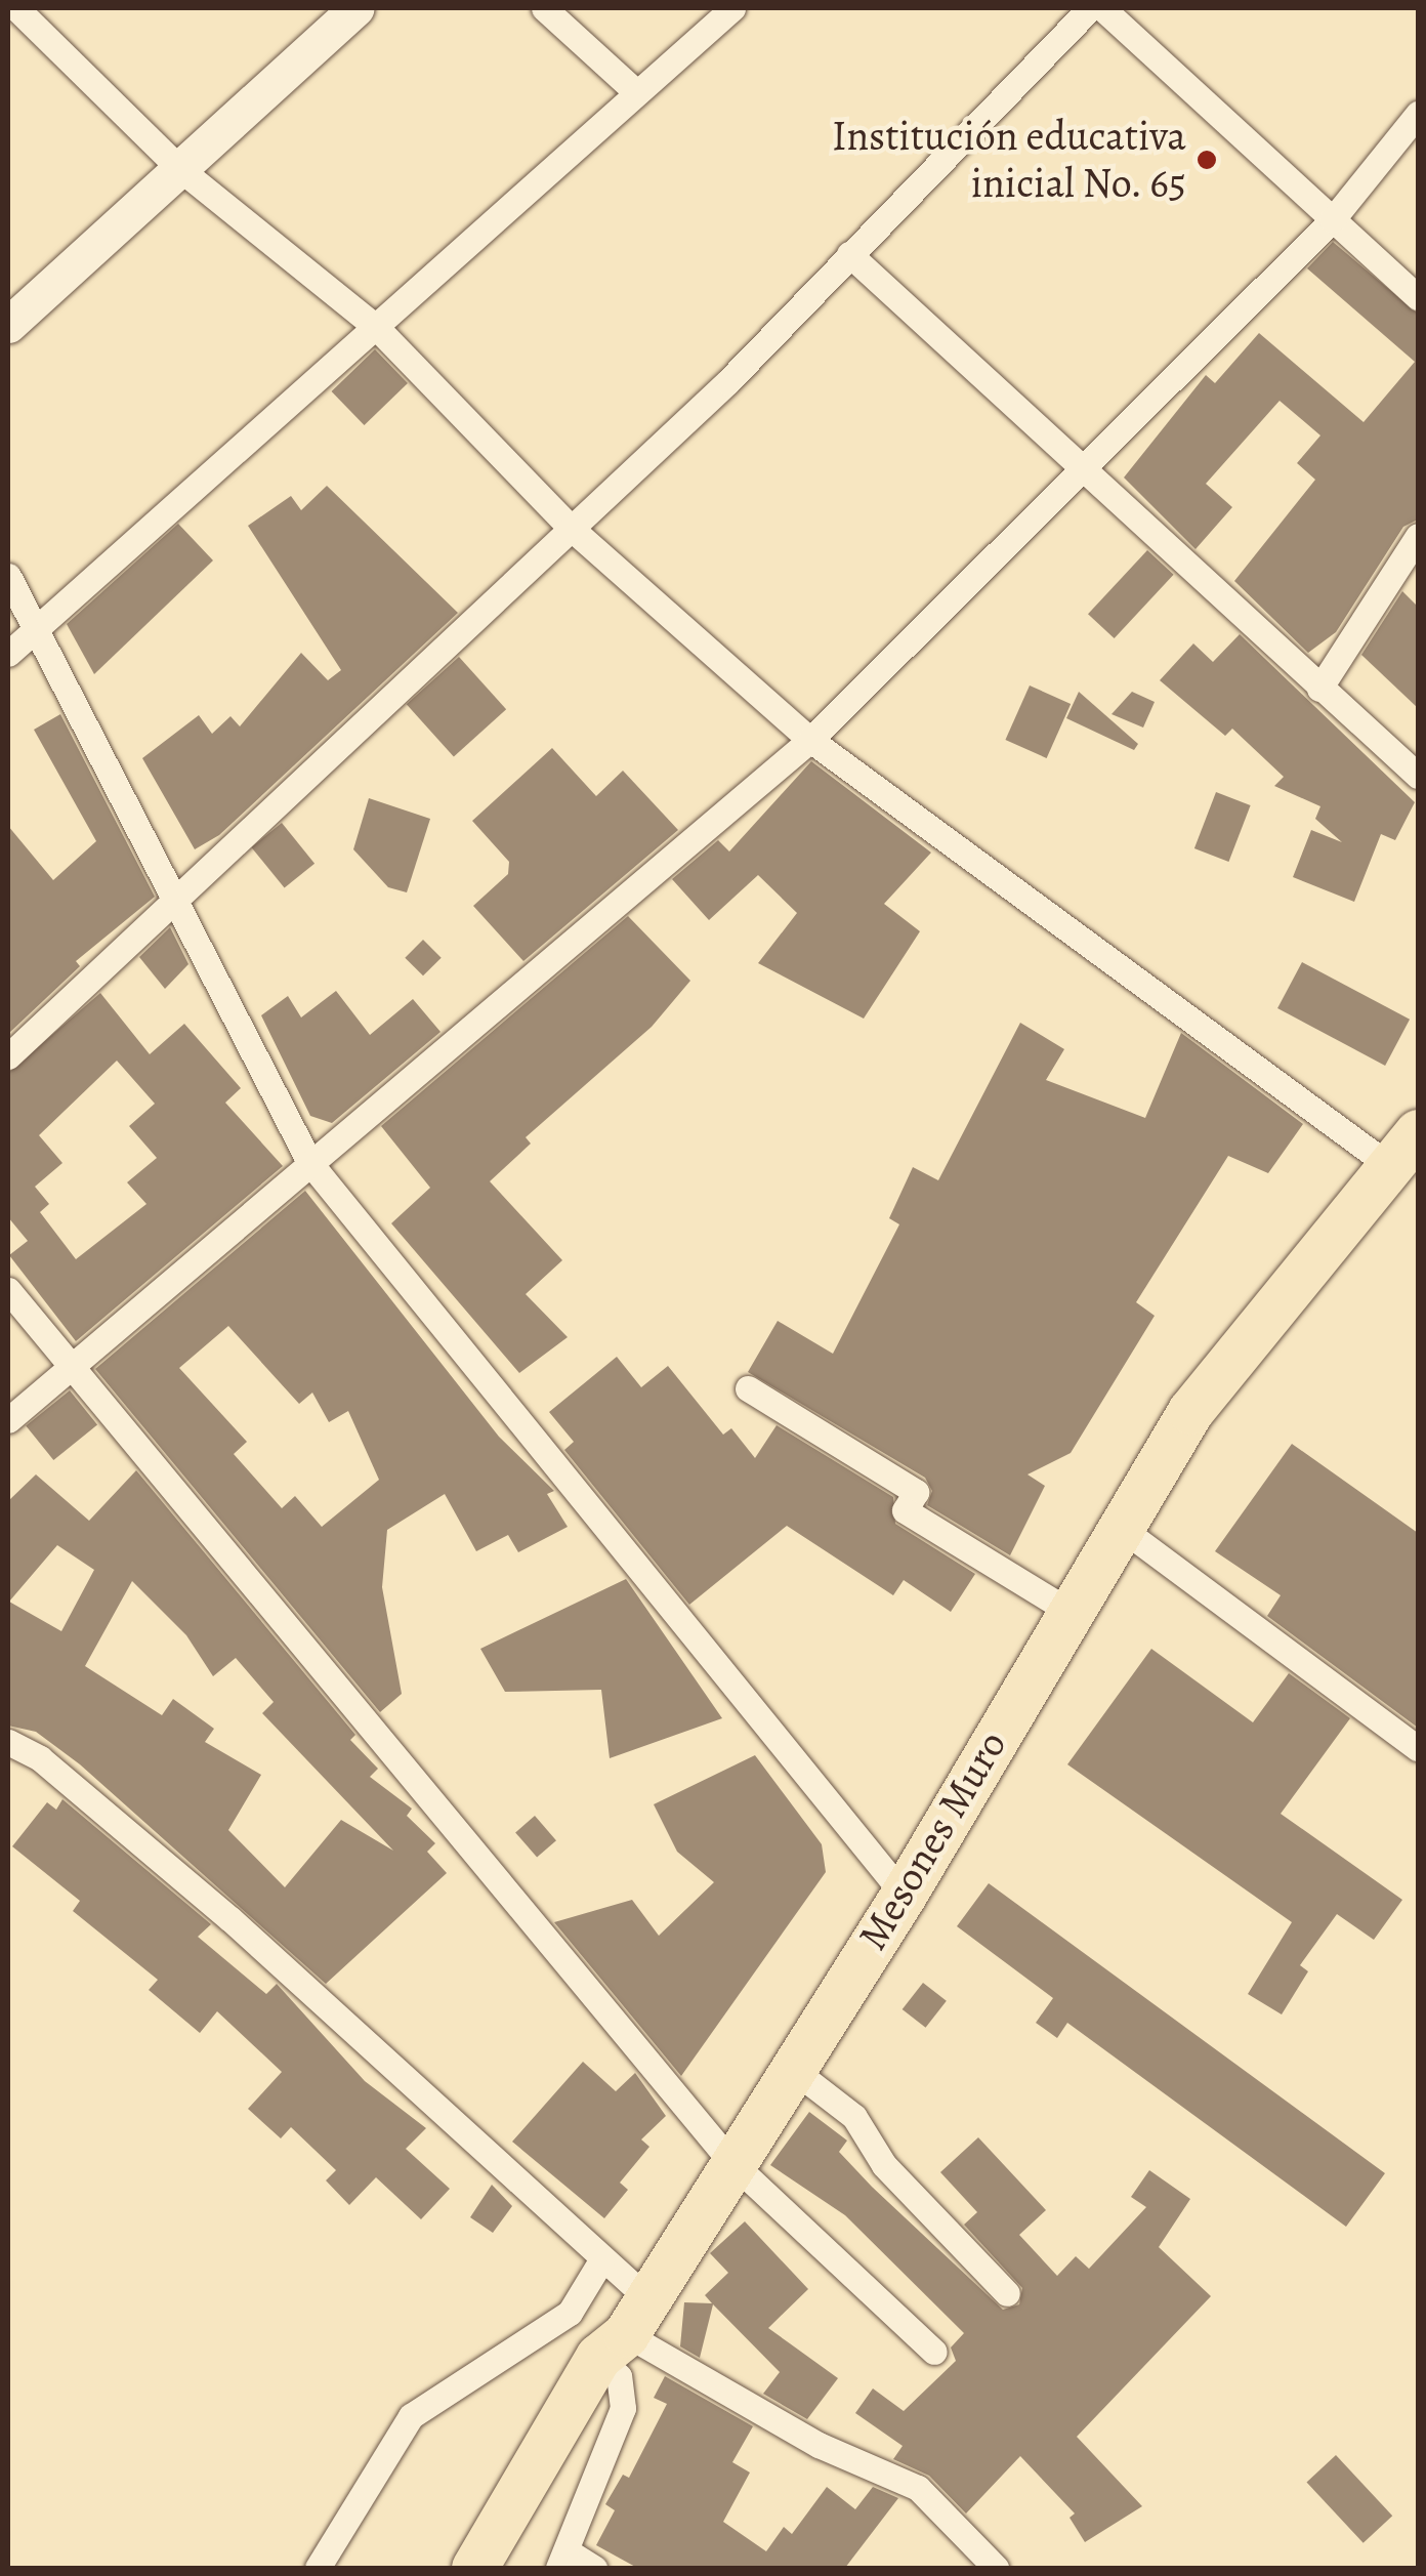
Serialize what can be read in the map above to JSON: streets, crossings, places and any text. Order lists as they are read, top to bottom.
{
  "streets": {
    "highway": ["Mesones Muro"]
  },
  "places": ["Institución educativa inicial No. 65"]
}
